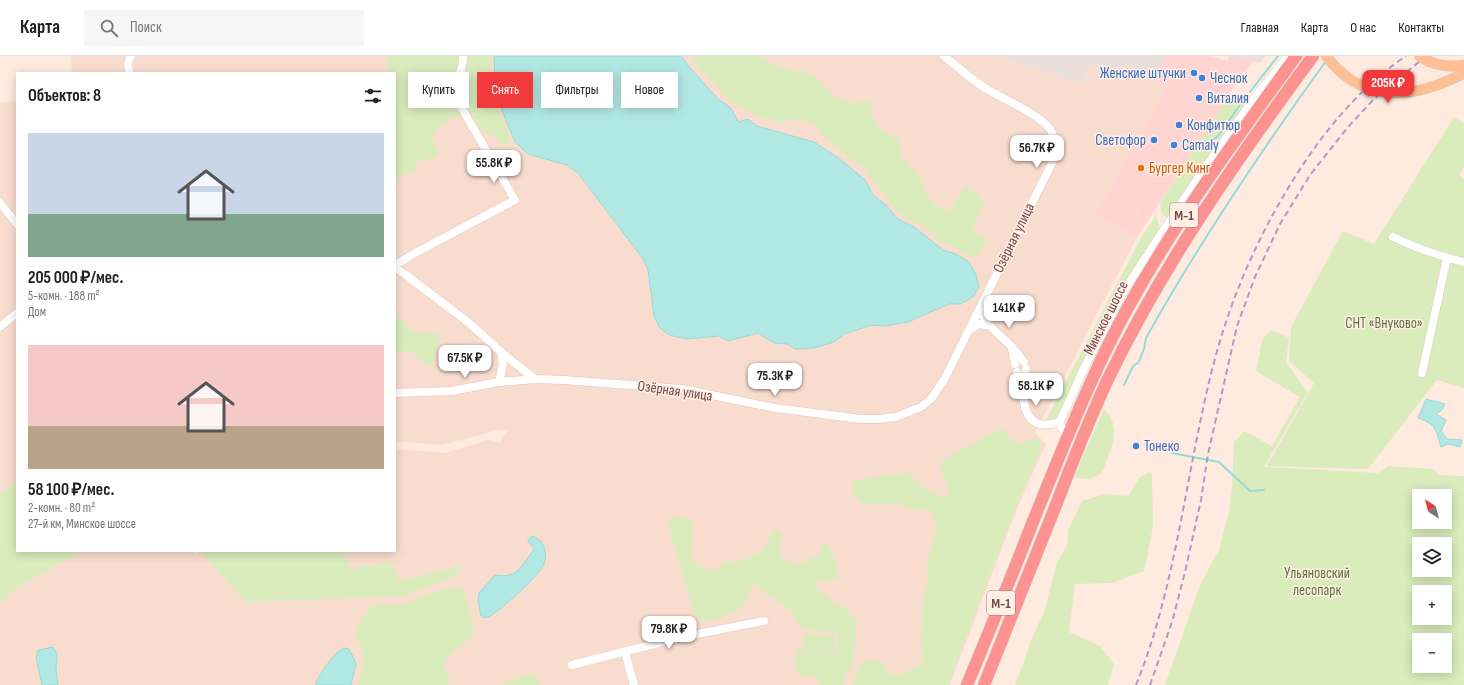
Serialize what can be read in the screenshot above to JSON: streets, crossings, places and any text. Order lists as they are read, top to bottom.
{
  "streets": {
    "highway": ["М-1", "Минское шоссе"],
    "street": ["Озёрная улица"]
  },
  "parks": ["СНТ «Внуково»", "Ульяновский лесопарк"],
  "places": [
    "Женские штучки",
    "Чеснок",
    "Виталия",
    "Конфитюр",
    "Светофор",
    "Camaly",
    "Бургер Кинг",
    "Тонеко"
  ],
  "north": "top left",
  "page": {
    "header": "Карта",
    "search": "Поиск",
    "nav": [
      "Главная",
      "Карта",
      "О нас",
      "Контакты"
    ],
    "price": [
      "205K ₽",
      "56.7K ₽",
      "55.8K ₽",
      "141K ₽",
      "67.5K ₽",
      "75.3K ₽",
      "58.1K ₽",
      "79.8K ₽"
    ],
    "chip": [
      "Купить",
      "Снять",
      "Фильтры",
      "Новое"
    ],
    "heading": "Объектов: 8",
    "list": [
      {
        "name": "205 000 ₽/мес.",
        "note": "5-комн. · 188 m² · Дом"
      },
      {
        "name": "58 100 ₽/мес.",
        "note": "2-комн. · 80 m² · 27-й км, Минское шоссе"
      }
    ],
    "map_buttons": ["+", "−"]
  }
}
